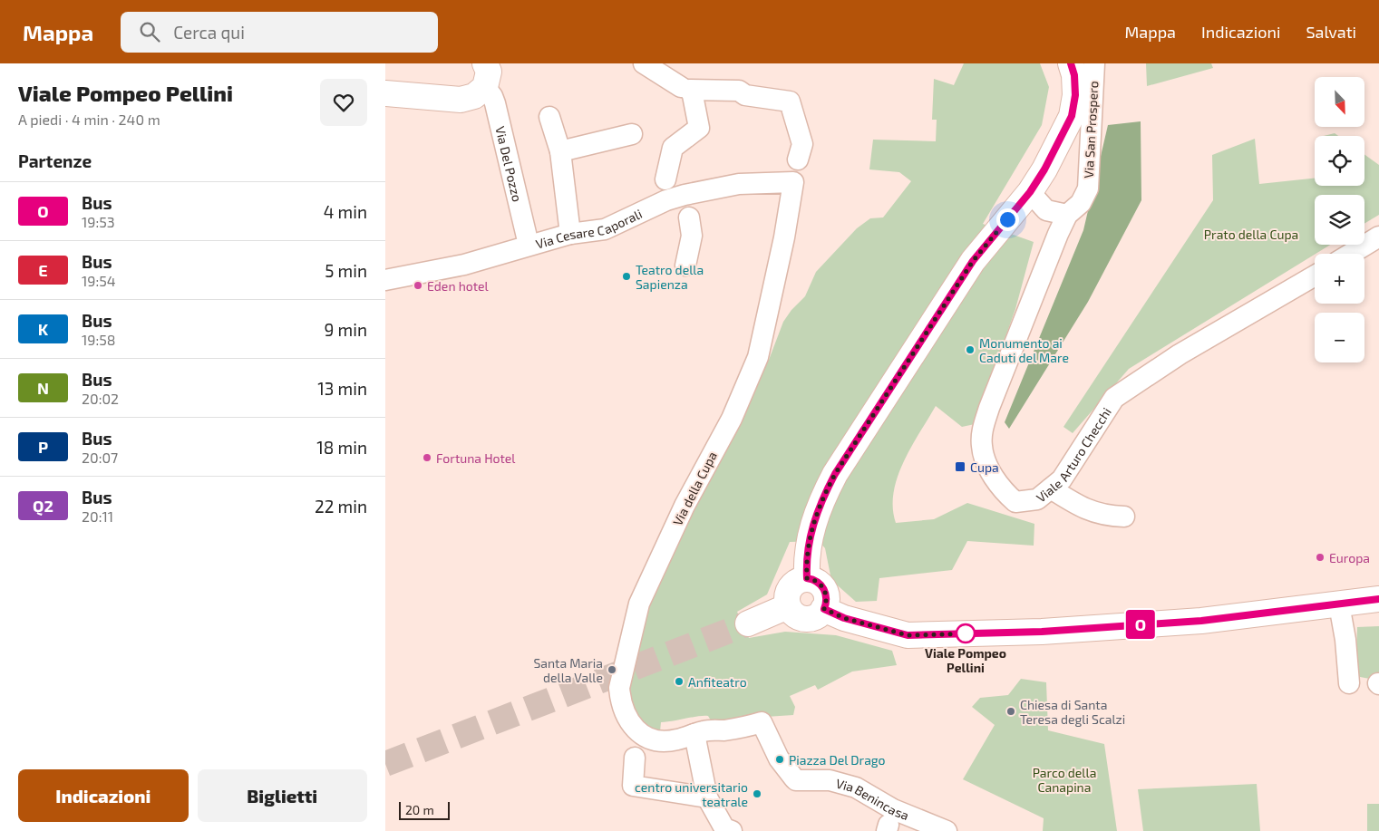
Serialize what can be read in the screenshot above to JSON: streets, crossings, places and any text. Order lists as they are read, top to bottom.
{
  "streets": {
    "street": [
      "Via San Prospero",
      "Via Del Pozzo",
      "Via Cesare Caporali",
      "Viale Arturo Checchi",
      "Via della Cupa",
      "Via Benincasa"
    ]
  },
  "crossings": [
    ["Via San Prospero", "Viale Arturo Checchi"],
    ["Via Del Pozzo", "Via Cesare Caporali"],
    ["Via Cesare Caporali", "Via della Cupa"]
  ],
  "parks": ["Prato della Cupa", "Parco della Canapina"],
  "places": {
    "other": [
      "Teatro della Sapienza",
      "Eden hotel",
      "Monumento ai Caduti del Mare",
      "Fortuna Hotel",
      "Europa",
      "Viale Pompeo Pellini",
      "Santa Maria della Valle",
      "Anfiteatro",
      "Chiesa di Santa Teresa degli Scalzi",
      "Piazza Del Drago",
      "centro universitario teatrale"
    ],
    "transit": ["Cupa"]
  },
  "lines": ["bus line O"],
  "scale_bar": "20 m",
  "north": "bottom right",
  "page": {
    "header": "Mappa",
    "search": "Cerca qui",
    "nav": ["Mappa", "Indicazioni", "Salvati"],
    "heading": [
      ["Viale Pompeo Pellini", "A piedi · 4 min · 240 m"],
      "Partenze"
    ],
    "on_map": "O",
    "map_buttons": ["+", "−"],
    "list": [
      {
        "mark": "O",
        "name": "Bus",
        "note": "19:53",
        "value": "4 min"
      },
      {
        "mark": "E",
        "name": "Bus",
        "note": "19:54",
        "value": "5 min"
      },
      {
        "mark": "K",
        "name": "Bus",
        "note": "19:58",
        "value": "9 min"
      },
      {
        "mark": "N",
        "name": "Bus",
        "note": "20:02",
        "value": "13 min"
      },
      {
        "mark": "P",
        "name": "Bus",
        "note": "20:07",
        "value": "18 min"
      },
      {
        "mark": "Q2",
        "name": "Bus",
        "note": "20:11",
        "value": "22 min"
      }
    ],
    "buttons": ["Indicazioni", "Biglietti"],
    "scale": "20 m"
  }
}
